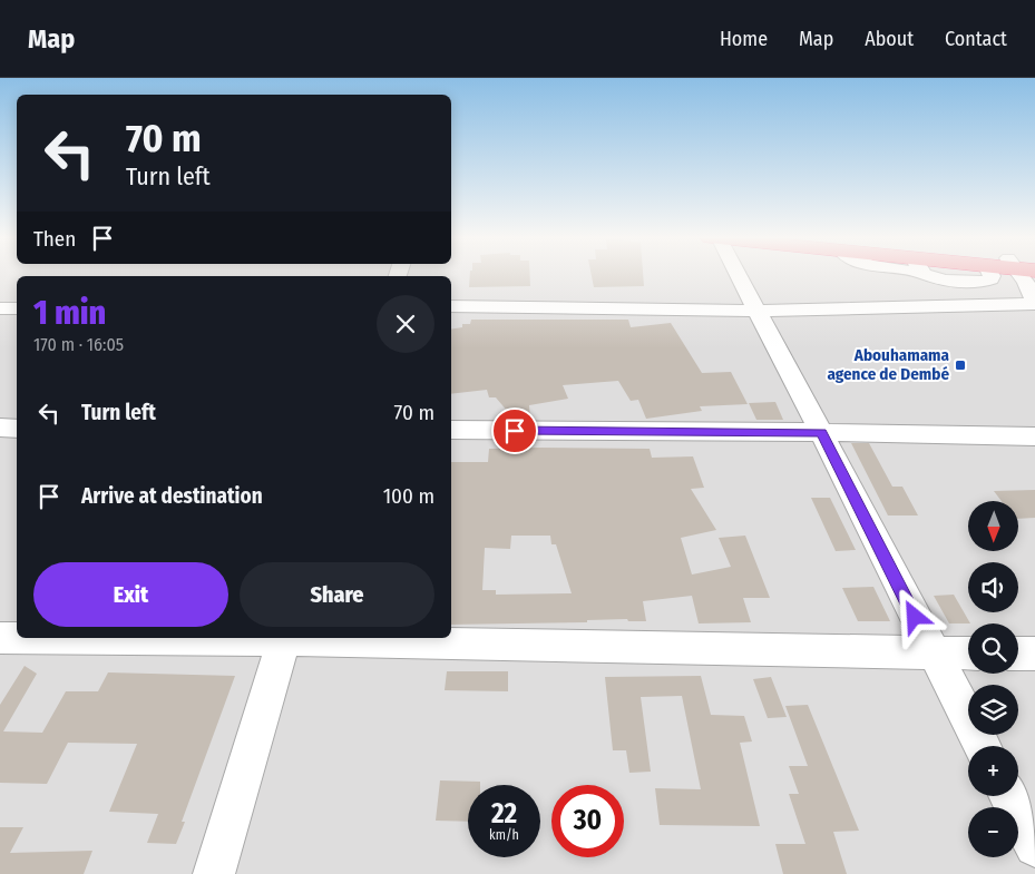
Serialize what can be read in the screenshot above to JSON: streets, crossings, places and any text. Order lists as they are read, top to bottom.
{
  "places": {
    "transit": ["Abouhamama agence de Dembé"]
  },
  "north": "bottom",
  "page": {
    "header": "Map",
    "nav": [
      "Home",
      "Map",
      "About",
      "Contact"
    ],
    "turn": ["70 m", "Turn left"],
    "then": "Then",
    "heading": ["1 min", "170 m · 16:05"],
    "list": [
      {
        "name": "Turn left",
        "value": "70 m"
      },
      {
        "name": "Arrive at destination",
        "value": "100 m"
      }
    ],
    "map_buttons": ["+", "−"],
    "buttons": ["Exit", "Share"],
    "speed": "22 km/h",
    "limit": "30"
  }
}
